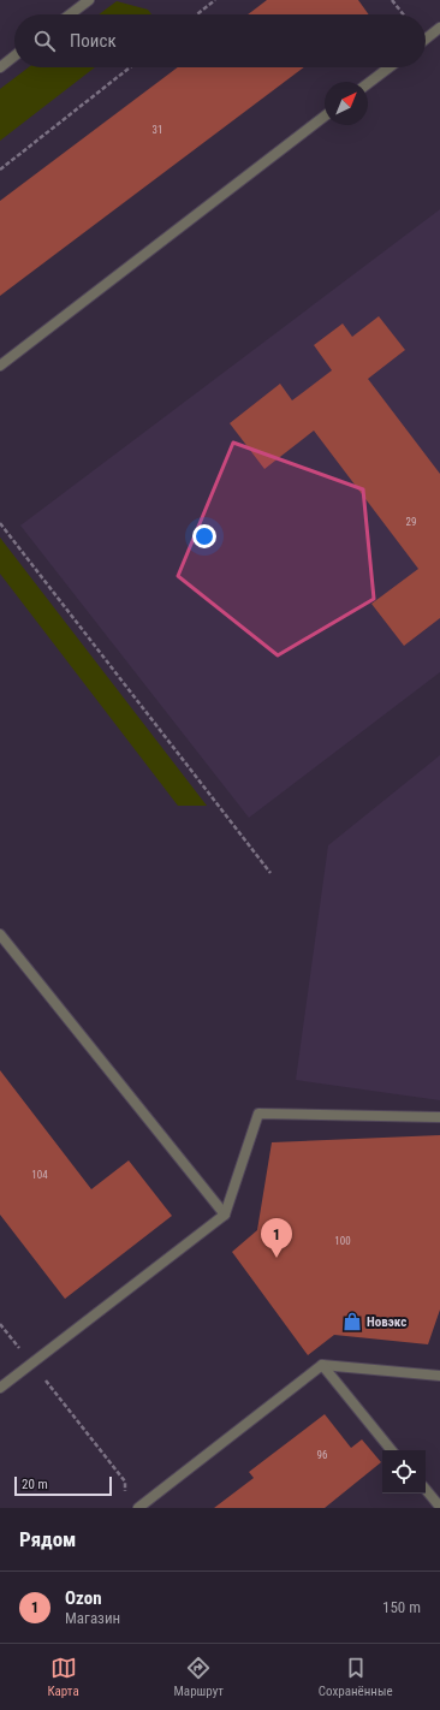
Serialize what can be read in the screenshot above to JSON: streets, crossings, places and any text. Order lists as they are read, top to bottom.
{
  "places": {
    "shop": ["Новэкс"]
  },
  "house_numbers": [
    "31",
    "29",
    "104",
    "100",
    "96"
  ],
  "scale_bar": "20 m",
  "north": "top right",
  "page": {
    "search": "Поиск",
    "pins": "1",
    "scale": "20 m",
    "heading": "Рядом",
    "list": [
      {
        "mark": "1",
        "name": "Ozon",
        "note": "Магазин",
        "value": "150 m"
      }
    ],
    "nav": ["Карта", "Маршрут", "Сохранённые"]
  }
}
